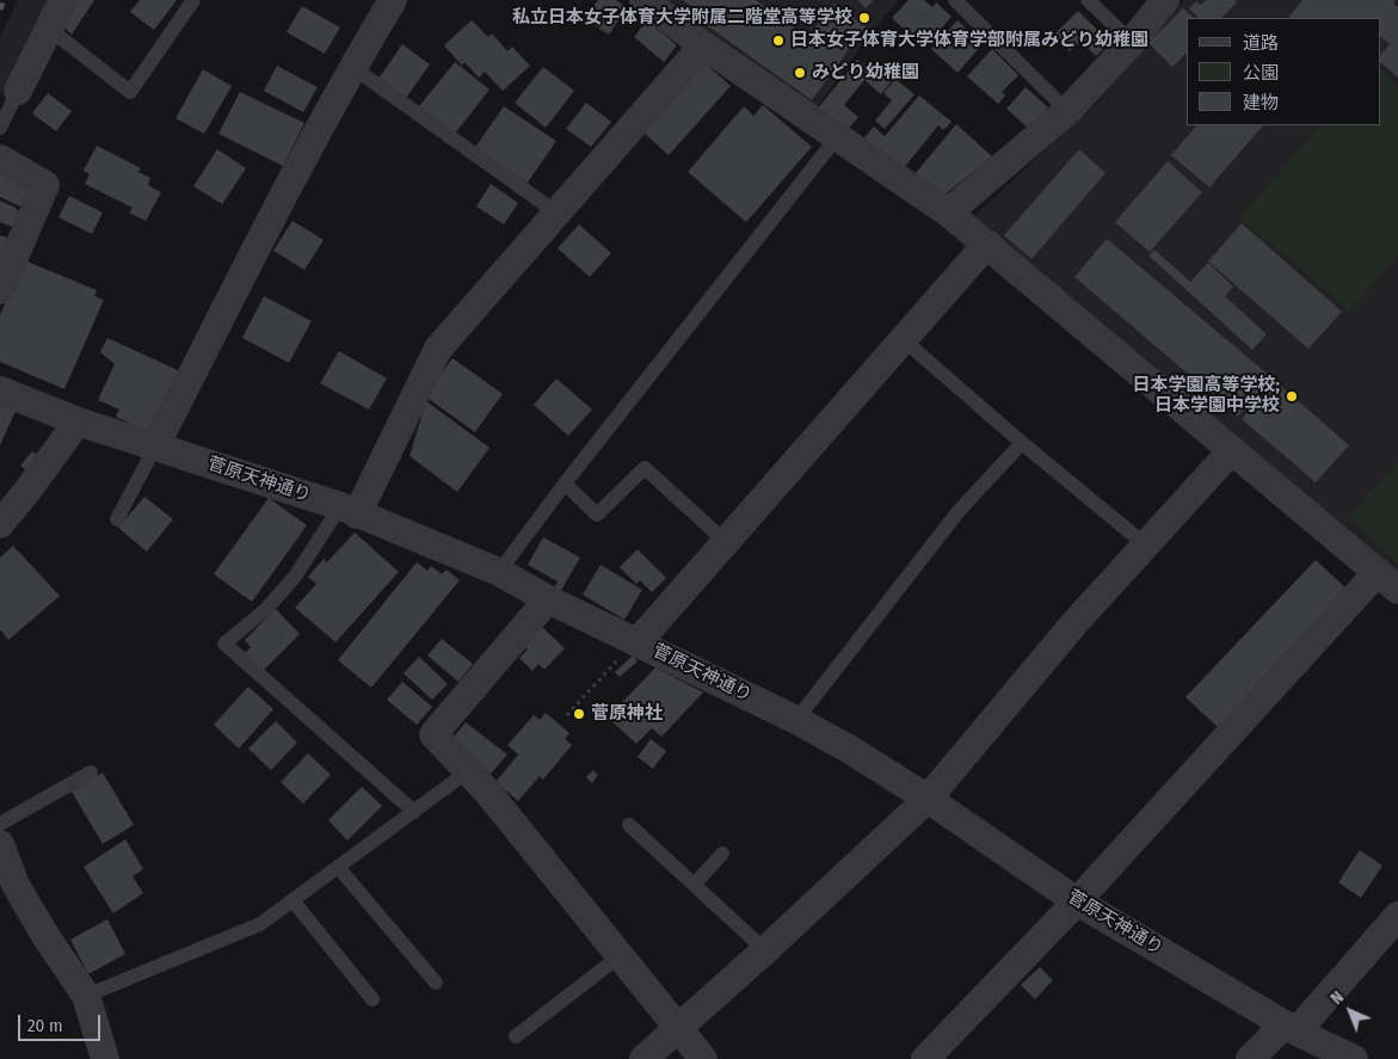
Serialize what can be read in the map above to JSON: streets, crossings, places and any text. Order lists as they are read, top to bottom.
{
  "streets": {
    "street": ["菅原天神通り"]
  },
  "places": [
    "私立日本女子体育大学附属二階堂高等学校",
    "日本女子体育大学体育学部附属みどり幼稚園",
    "みどり幼稚園",
    "日本学園高等学校; 日本学園中学校",
    "菅原神社"
  ],
  "legend": ["道路", "公園", "建物"],
  "scale_bar": "20 m",
  "north": "top left"
}
